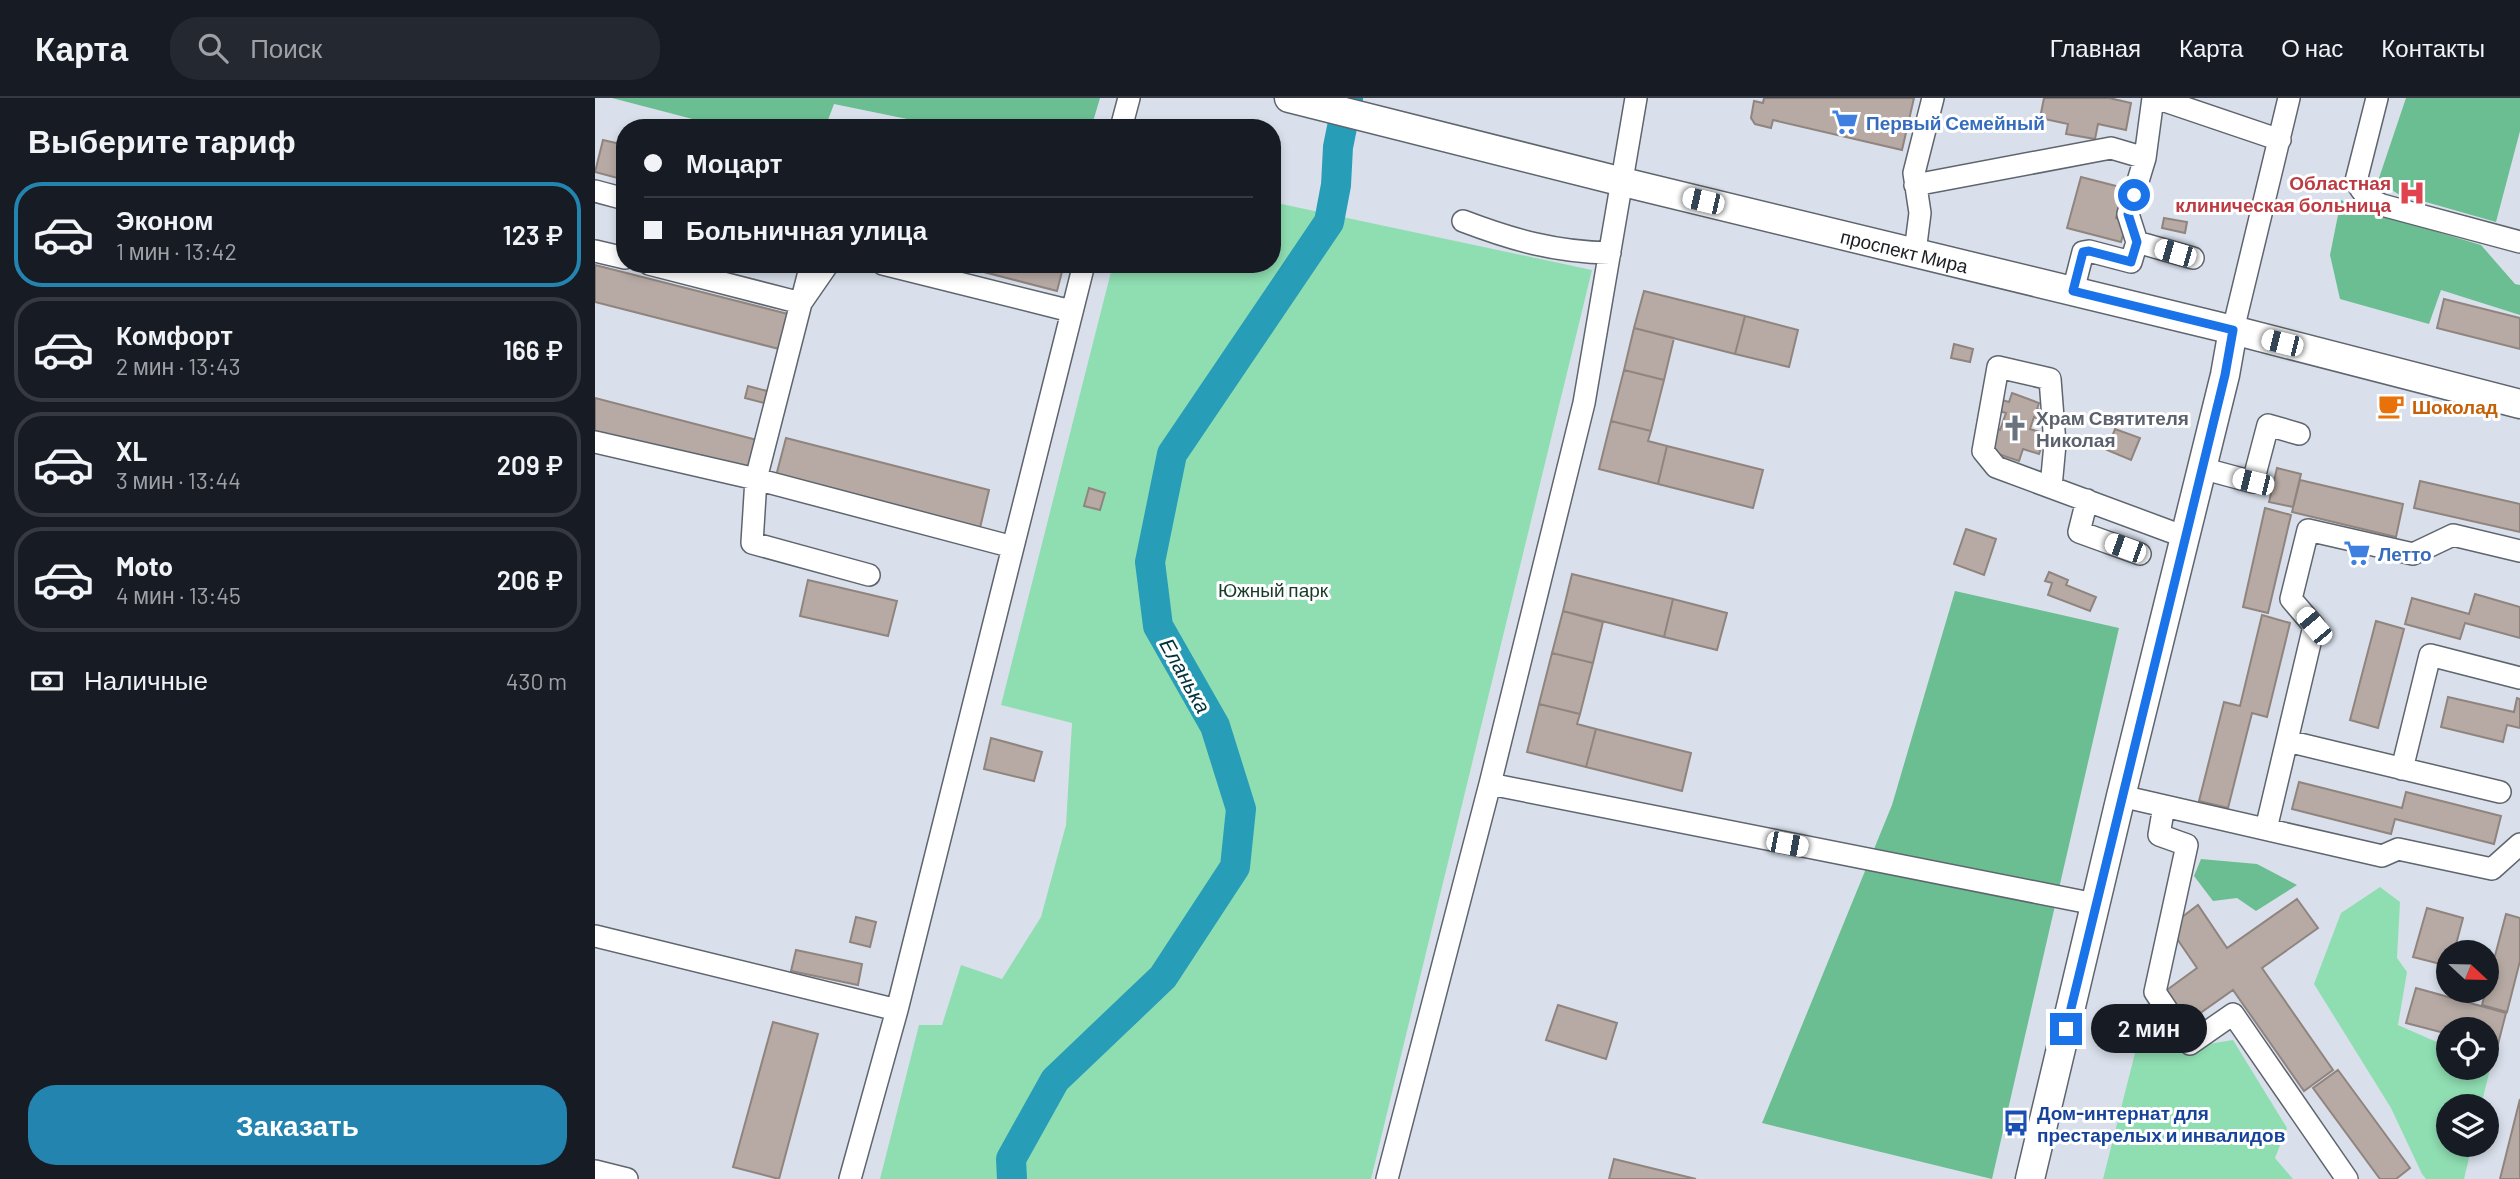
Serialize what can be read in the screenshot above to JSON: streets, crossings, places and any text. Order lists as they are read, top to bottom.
{
  "streets": {
    "main road": ["проспект Мира"]
  },
  "water": ["Еланька"],
  "parks": ["Южный парк"],
  "places": {
    "supermarket": ["Первый Семейный", "Летто"],
    "hospital": ["Областная клиническая больница"],
    "cafe": ["Шоколад"],
    "church": ["Храм Святителя Николая"],
    "bus stop": ["Дом-интернат для престарелых и инвалидов"]
  },
  "north": "right",
  "page": {
    "header": "Карта",
    "search": "Поиск",
    "nav": [
      "Главная",
      "Карта",
      "О нас",
      "Контакты"
    ],
    "heading": "Выберите тариф",
    "banner": ["Моцарт", "Больничная улица"],
    "list": [
      {
        "name": "Эконом",
        "note": "1 мин · 13:42",
        "value": "123 ₽"
      },
      {
        "name": "Комфорт",
        "note": "2 мин · 13:43",
        "value": "166 ₽"
      },
      {
        "name": "XL",
        "note": "3 мин · 13:44",
        "value": "209 ₽"
      },
      {
        "name": "Moto",
        "note": "4 мин · 13:45",
        "value": "206 ₽"
      }
    ],
    "pay": ["Наличные", "430 m"],
    "bubble": "2 мин",
    "buttons": "Заказать"
  }
}
